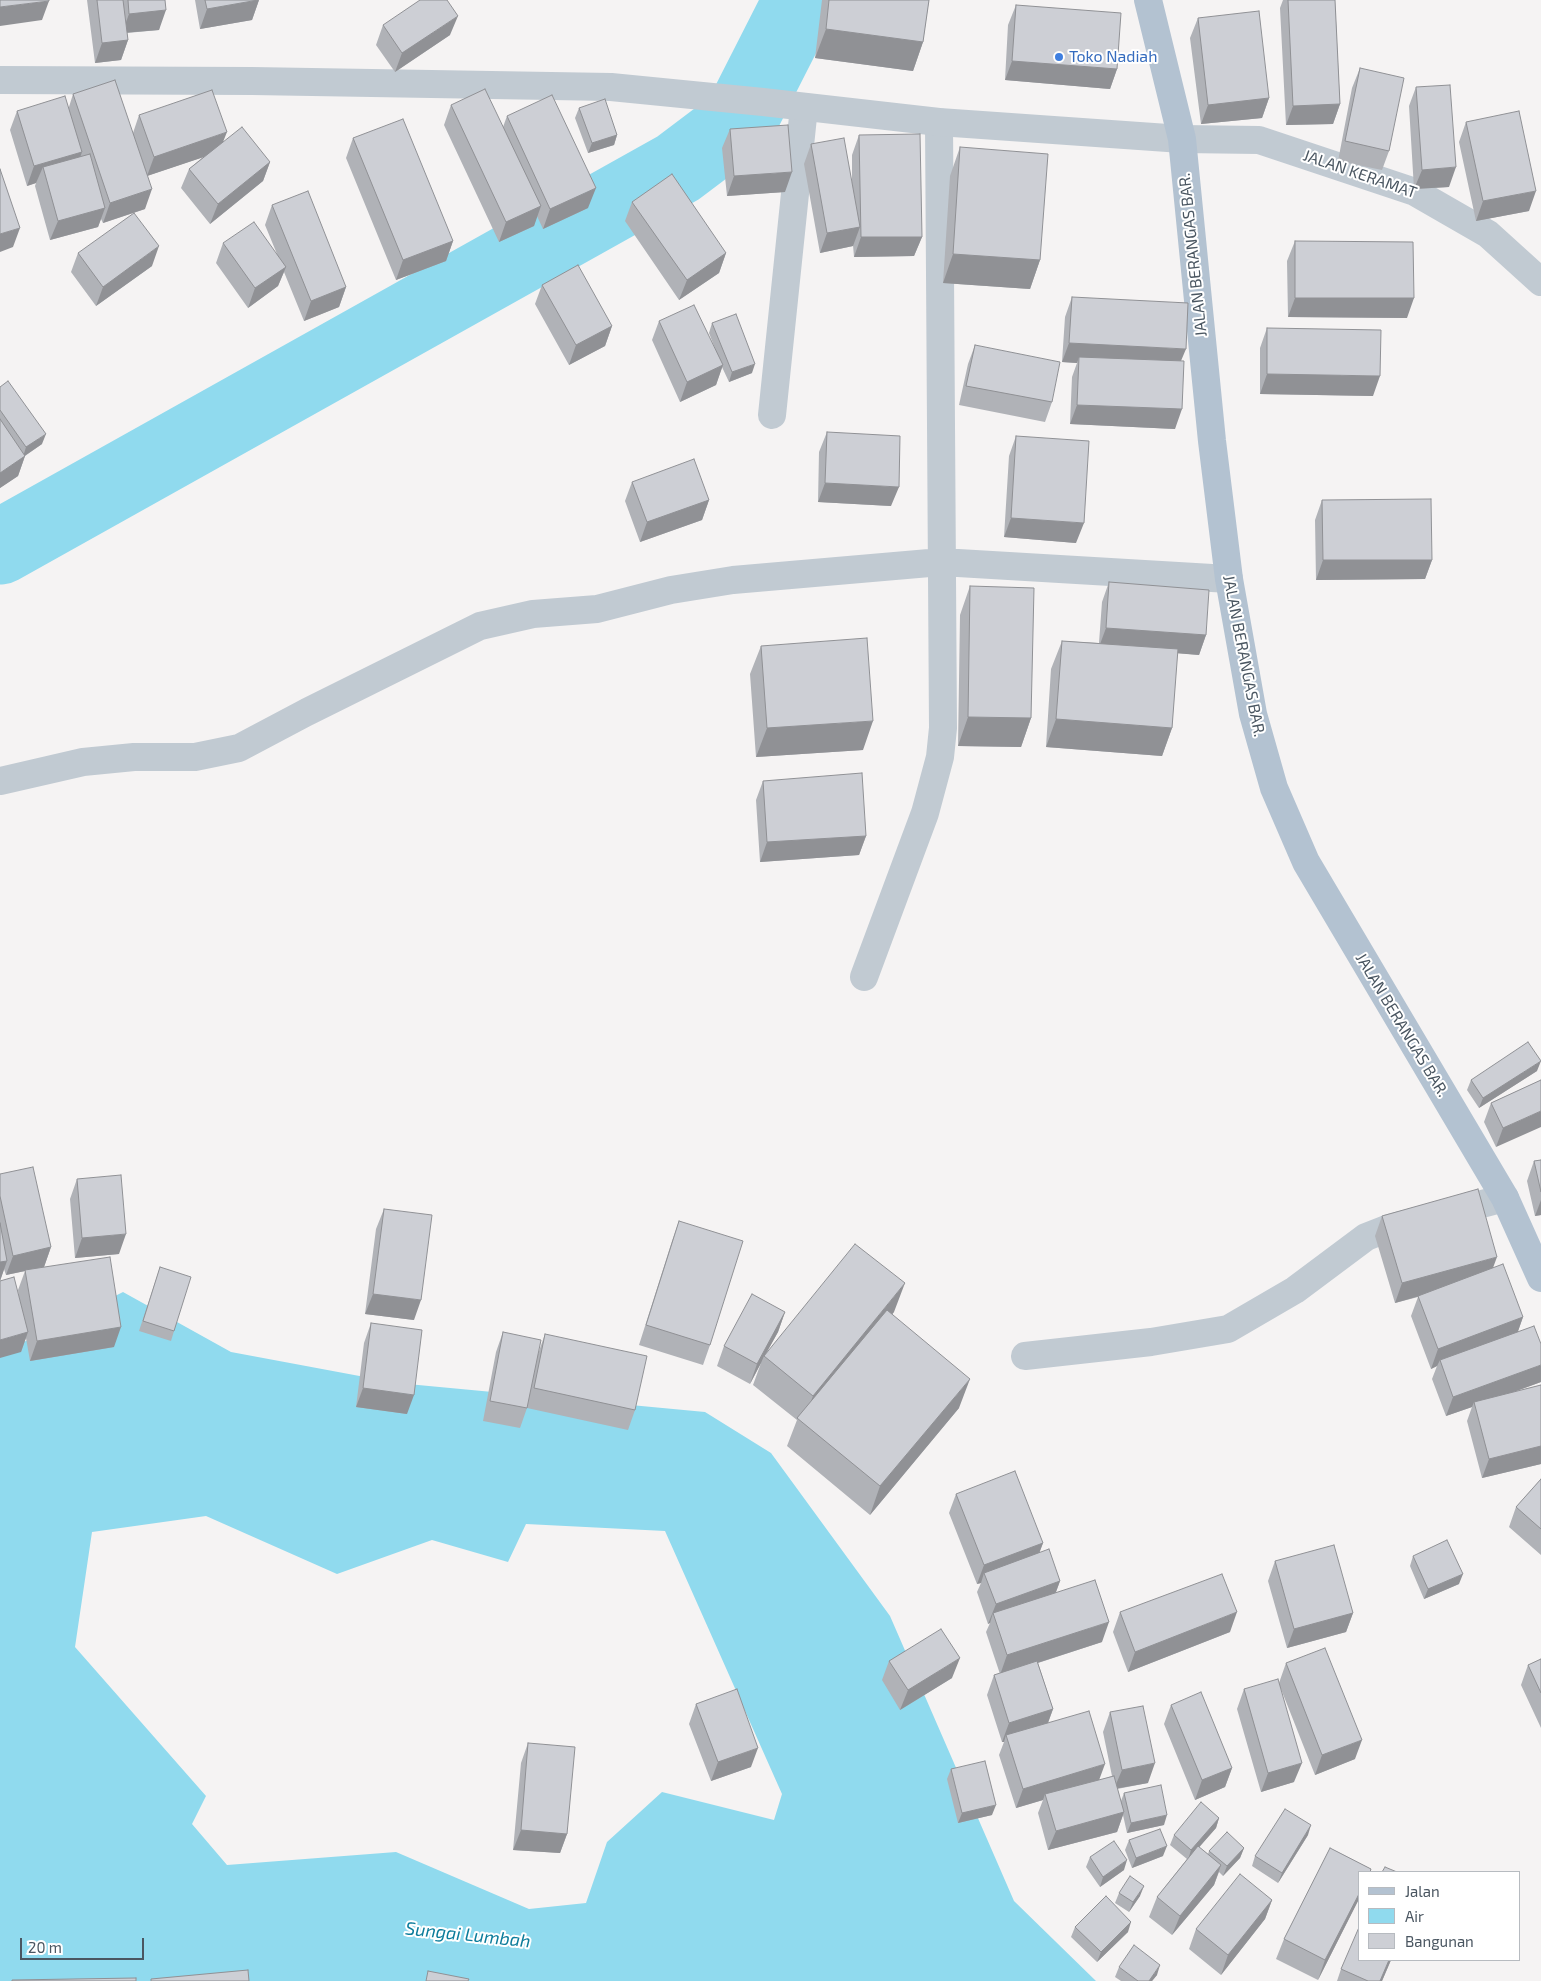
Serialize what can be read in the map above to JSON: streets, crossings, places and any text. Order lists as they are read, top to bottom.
{
  "streets": {
    "main road": ["JALAN BERANGAS BAR."],
    "street": ["JALAN KERAMAT"]
  },
  "crossings": [
    ["JALAN KERAMAT", "JALAN BERANGAS BAR."]
  ],
  "water": ["Sungai Lumbah"],
  "places": ["Toko Nadiah"],
  "legend": ["Jalan", "Air", "Bangunan"],
  "scale_bar": "20 m"
}
